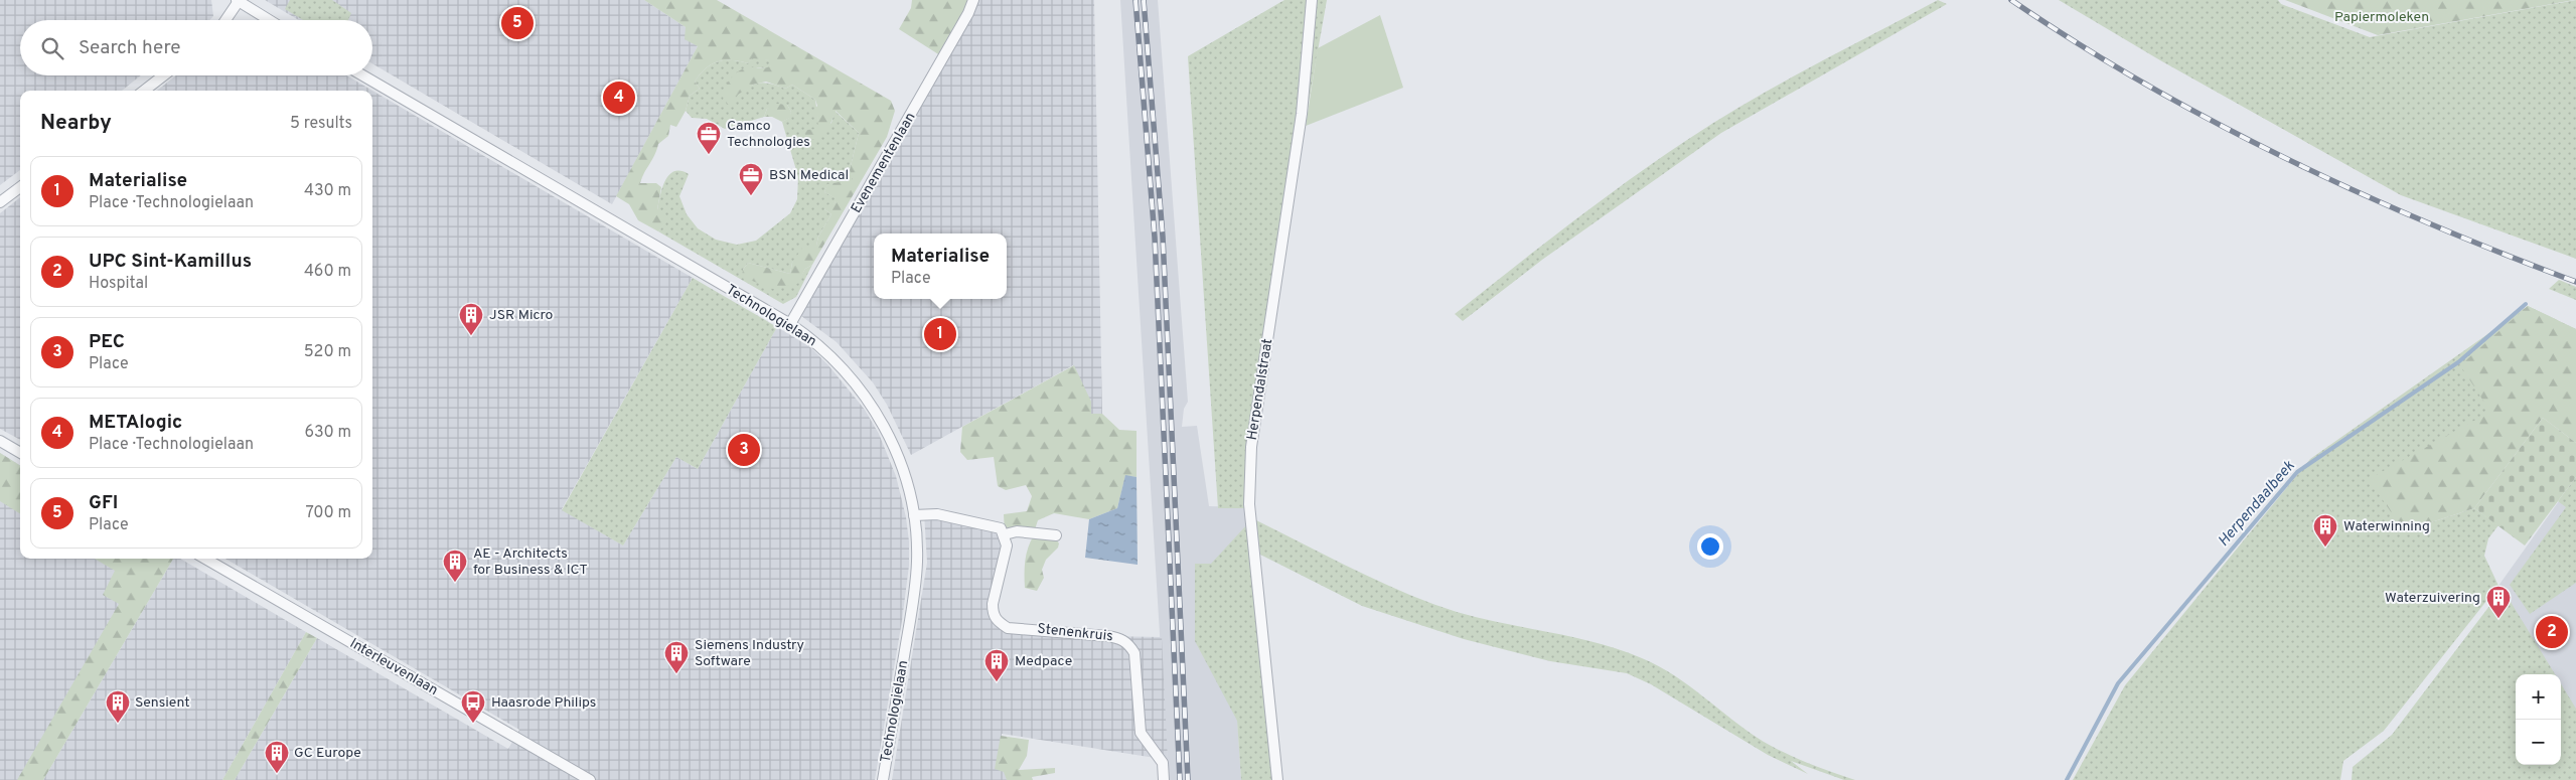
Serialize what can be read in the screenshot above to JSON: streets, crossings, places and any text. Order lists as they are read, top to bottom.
{
  "streets": {
    "street": [
      "Evenementenlaan",
      "Technologielaan",
      "Herpendalstraat",
      "Stenenkruis",
      "Interleuvenlaan"
    ]
  },
  "crossings": [
    ["Evenementenlaan", "Technologielaan"]
  ],
  "water": ["Herpendaalbeek"],
  "parks": ["Papiermoleken"],
  "places": {
    "office": ["Camco Technologies", "BSN Medical"],
    "building": [
      "JSR Micro",
      "Waterwinning",
      "AE - Architects for Business & ICT",
      "Waterzuivering",
      "Siemens Industry Software",
      "Medpace",
      "Sensient",
      "GC Europe"
    ],
    "bus stop": ["Haasrode Philips"]
  },
  "page": {
    "pins": [
      "5",
      "4",
      "1",
      "3",
      "2"
    ],
    "search": "Search here",
    "heading": ["Nearby", "5 results"],
    "list": [
      {
        "mark": "1",
        "name": "Materialise",
        "note": "Place · Technologielaan",
        "value": "430 m"
      },
      {
        "mark": "2",
        "name": "UPC Sint-Kamillus",
        "note": "Hospital",
        "value": "460 m"
      },
      {
        "mark": "3",
        "name": "PEC",
        "note": "Place",
        "value": "520 m"
      },
      {
        "mark": "4",
        "name": "METAlogic",
        "note": "Place · Technologielaan",
        "value": "630 m"
      },
      {
        "mark": "5",
        "name": "GFI",
        "note": "Place",
        "value": "700 m"
      }
    ],
    "popup": ["Materialise", "Place"],
    "map_buttons": ["+", "−"]
  }
}
